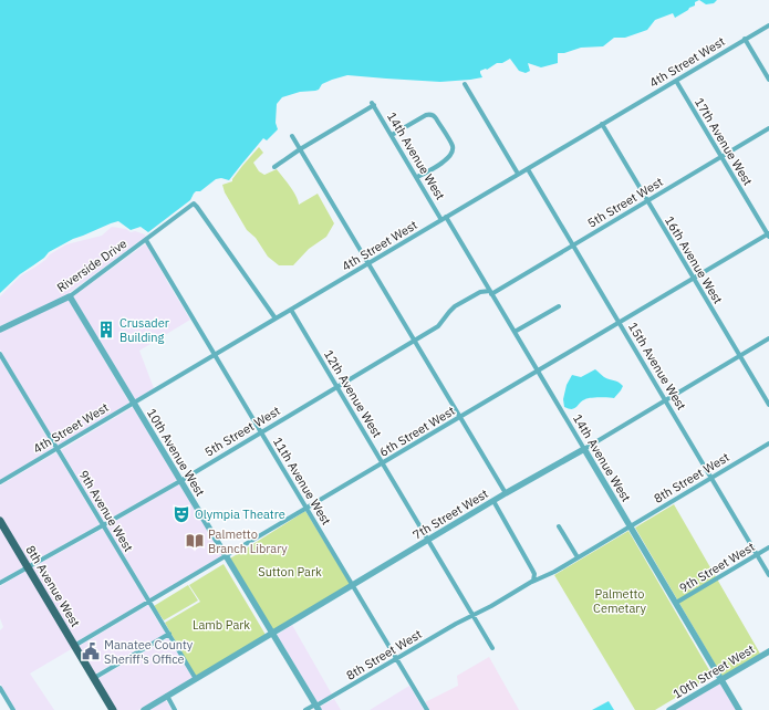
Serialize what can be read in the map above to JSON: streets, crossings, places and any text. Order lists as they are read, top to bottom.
{
  "streets": {
    "main road": ["8th Avenue West"],
    "street": [
      "4th Street West",
      "17th Avenue West",
      "14th Avenue West",
      "5th Street West",
      "16th Avenue West",
      "Riverside Drive",
      "15th Avenue West",
      "12th Avenue West",
      "6th Street West",
      "10th Avenue West",
      "8th Street West",
      "11th Avenue West",
      "9th Avenue West",
      "7th Street West",
      "9th Street West",
      "10th Street West"
    ]
  },
  "crossings": [
    ["4th Street West", "17th Avenue West"],
    ["4th Street West", "14th Avenue West"],
    ["4th Street West", "16th Avenue West"],
    ["4th Street West", "Riverside Drive"],
    ["4th Street West", "15th Avenue West"],
    ["4th Street West", "12th Avenue West"],
    ["4th Street West", "10th Avenue West"],
    ["4th Street West", "11th Avenue West"],
    ["4th Street West", "9th Avenue West"],
    ["17th Avenue West", "5th Street West"],
    ["17th Avenue West", "6th Street West"],
    ["14th Avenue West", "5th Street West"],
    ["14th Avenue West", "6th Street West"],
    ["14th Avenue West", "8th Street West"],
    ["14th Avenue West", "7th Street West"],
    ["14th Avenue West", "9th Street West"],
    ["14th Avenue West", "10th Street West"],
    ["5th Street West", "16th Avenue West"],
    ["5th Street West", "15th Avenue West"],
    ["5th Street West", "12th Avenue West"],
    ["5th Street West", "10th Avenue West"],
    ["5th Street West", "11th Avenue West"],
    ["5th Street West", "9th Avenue West"],
    ["5th Street West", "8th Avenue West"],
    ["16th Avenue West", "6th Street West"],
    ["16th Avenue West", "7th Street West"],
    ["Riverside Drive", "10th Avenue West"],
    ["Riverside Drive", "11th Avenue West"],
    ["15th Avenue West", "6th Street West"],
    ["15th Avenue West", "8th Street West"],
    ["15th Avenue West", "7th Street West"],
    ["15th Avenue West", "9th Street West"],
    ["12th Avenue West", "6th Street West"],
    ["12th Avenue West", "8th Street West"],
    ["12th Avenue West", "7th Street West"],
    ["6th Street West", "10th Avenue West"],
    ["6th Street West", "11th Avenue West"],
    ["6th Street West", "9th Avenue West"],
    ["6th Street West", "8th Avenue West"],
    ["10th Avenue West", "8th Street West"],
    ["10th Avenue West", "7th Street West"],
    ["8th Street West", "11th Avenue West"],
    ["11th Avenue West", "7th Street West"],
    ["9th Avenue West", "7th Street West"]
  ],
  "parks": ["Sutton Park", "Palmetto Cemetary", "Lamb Park"],
  "places": {
    "building": ["Crusader Building"],
    "theatre": ["Olympia Theatre"],
    "library": ["Palmetto Branch Library"],
    "public building": ["Manatee County Sheriff's Office"]
  }
}
